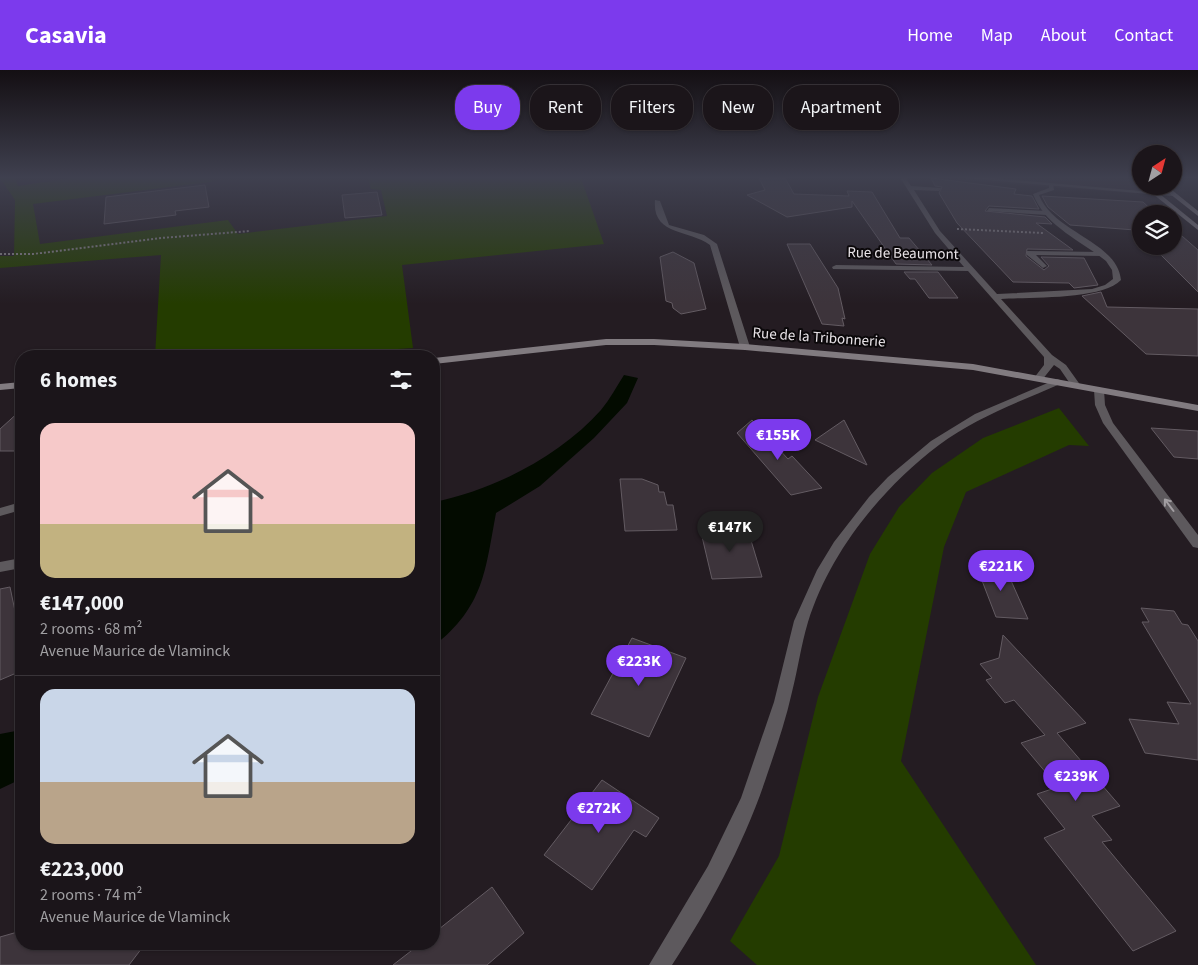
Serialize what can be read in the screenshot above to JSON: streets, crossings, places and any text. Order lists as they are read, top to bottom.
{
  "streets": {
    "street": ["Rue de Beaumont", "Rue de la Tribonnerie"]
  },
  "crossings": [
    ["Rue de Beaumont", "Rue de la Tribonnerie"]
  ],
  "north": "top right",
  "page": {
    "header": "Casavia",
    "nav": [
      "Home",
      "Map",
      "About",
      "Contact"
    ],
    "chip": [
      "Buy",
      "Rent",
      "Filters",
      "New",
      "Apartment"
    ],
    "heading": "6 homes",
    "list": [
      {
        "name": "€147,000",
        "note": "2 rooms · 68 m² · Avenue Maurice de Vlaminck"
      },
      {
        "name": "€223,000",
        "note": "2 rooms · 74 m² · Avenue Maurice de Vlaminck"
      }
    ],
    "price": [
      "€155K",
      "€147K",
      "€221K",
      "€223K",
      "€239K",
      "€272K"
    ]
  }
}
